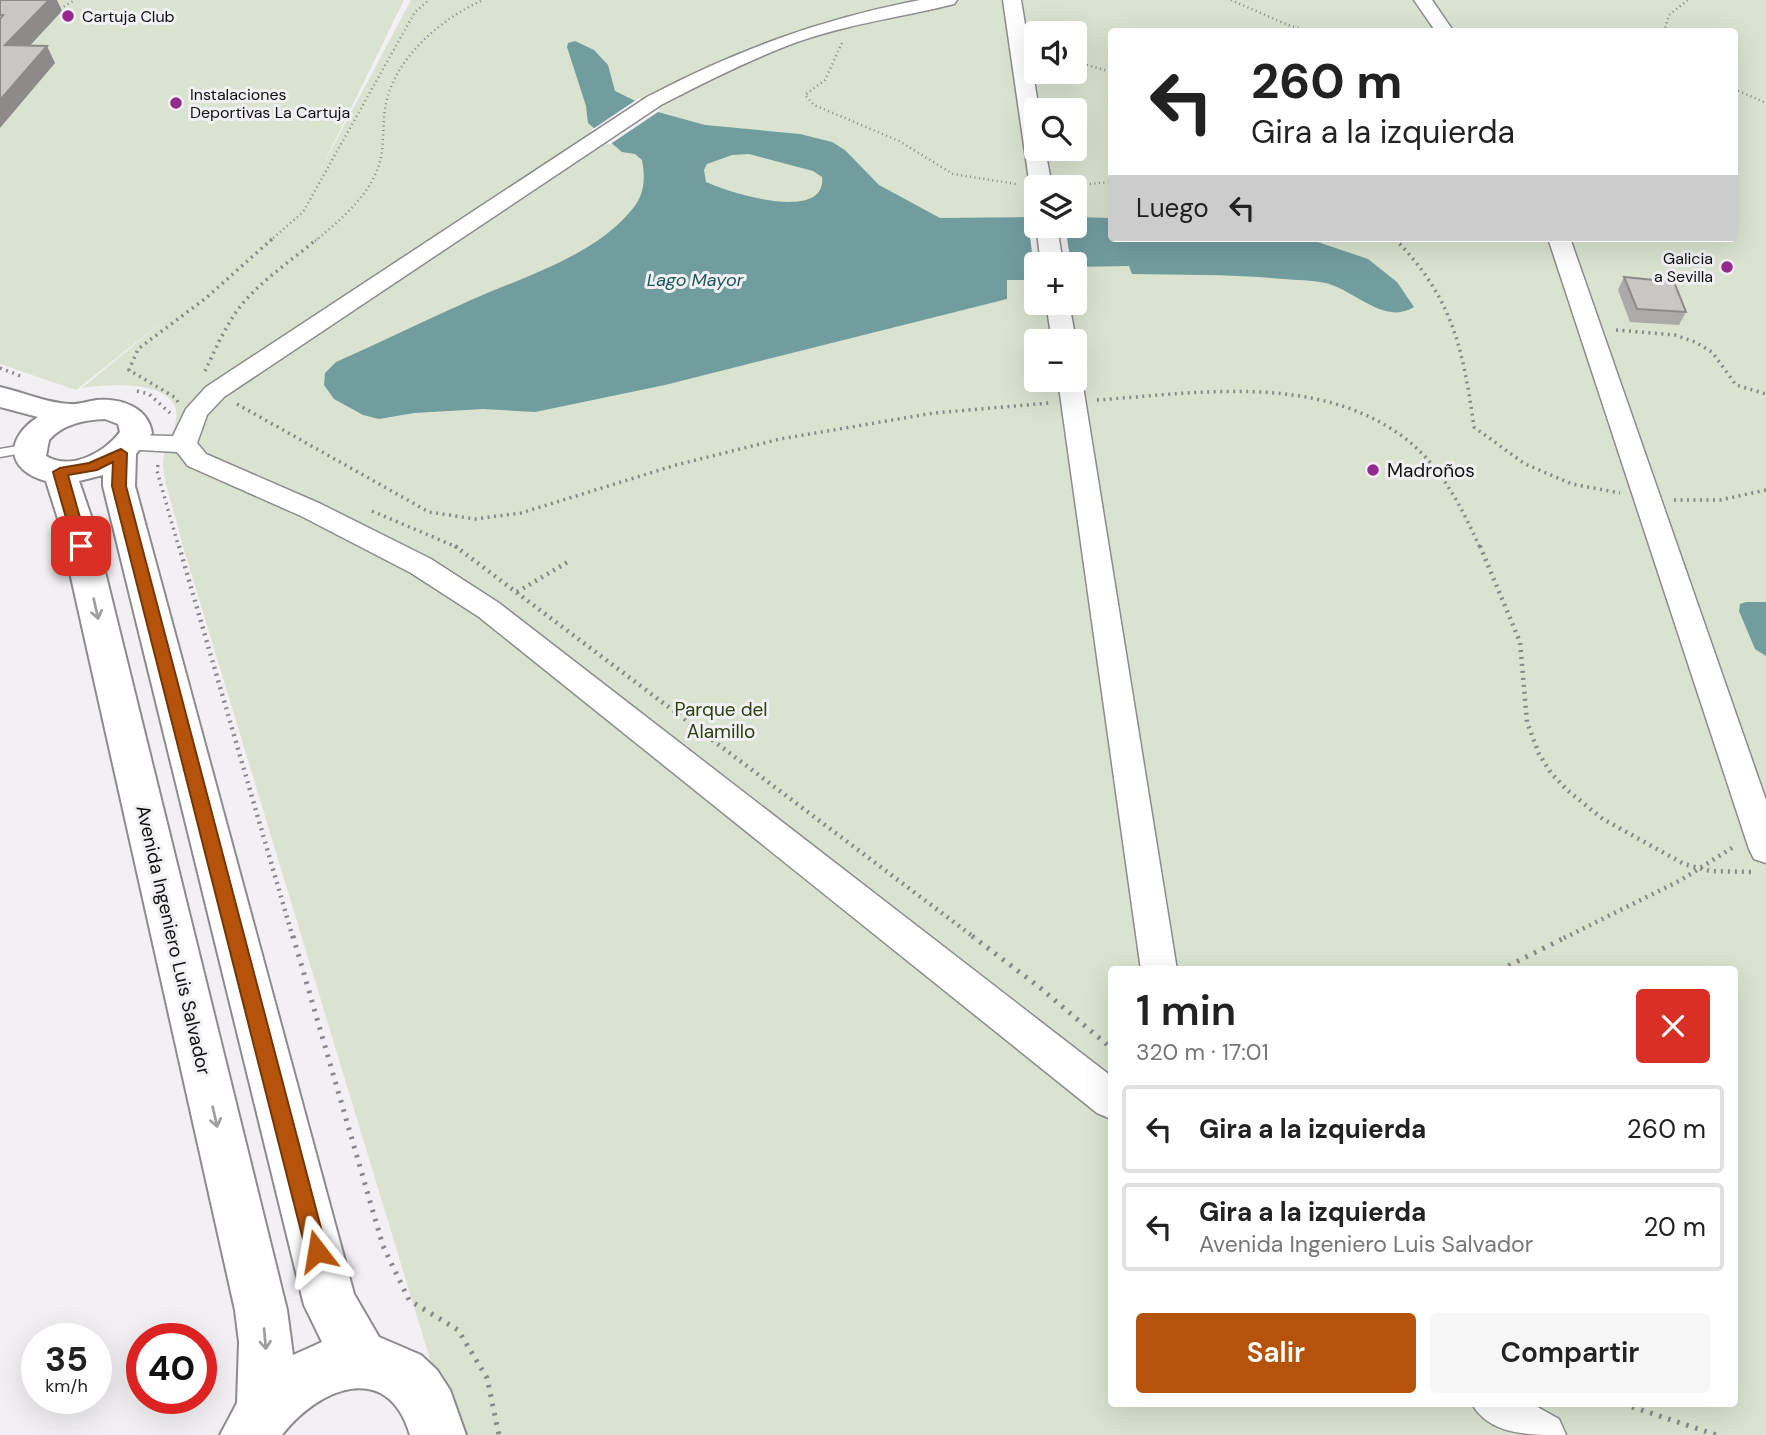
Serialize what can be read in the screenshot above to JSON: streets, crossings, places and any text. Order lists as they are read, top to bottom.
{
  "streets": {
    "street": ["Avenida Ingeniero Luis Salvador"]
  },
  "water": ["Lago Mayor"],
  "parks": ["Parque del Alamillo"],
  "places": [
    "Cartuja Club",
    "Instalaciones Deportivas La Cartuja",
    "Galicia a Sevilla",
    "Madroños"
  ],
  "page": {
    "map_buttons": ["+", "−"],
    "turn": ["260 m", "Gira a la izquierda"],
    "then": "Luego",
    "heading": ["1 min", "320 m · 17:01"],
    "list": [
      {
        "name": "Gira a la izquierda",
        "value": "260 m"
      },
      {
        "name": "Gira a la izquierda",
        "note": "Avenida Ingeniero Luis Salvador",
        "value": "20 m"
      }
    ],
    "buttons": ["Salir", "Compartir"],
    "speed": "35 km/h",
    "limit": "40"
  }
}
